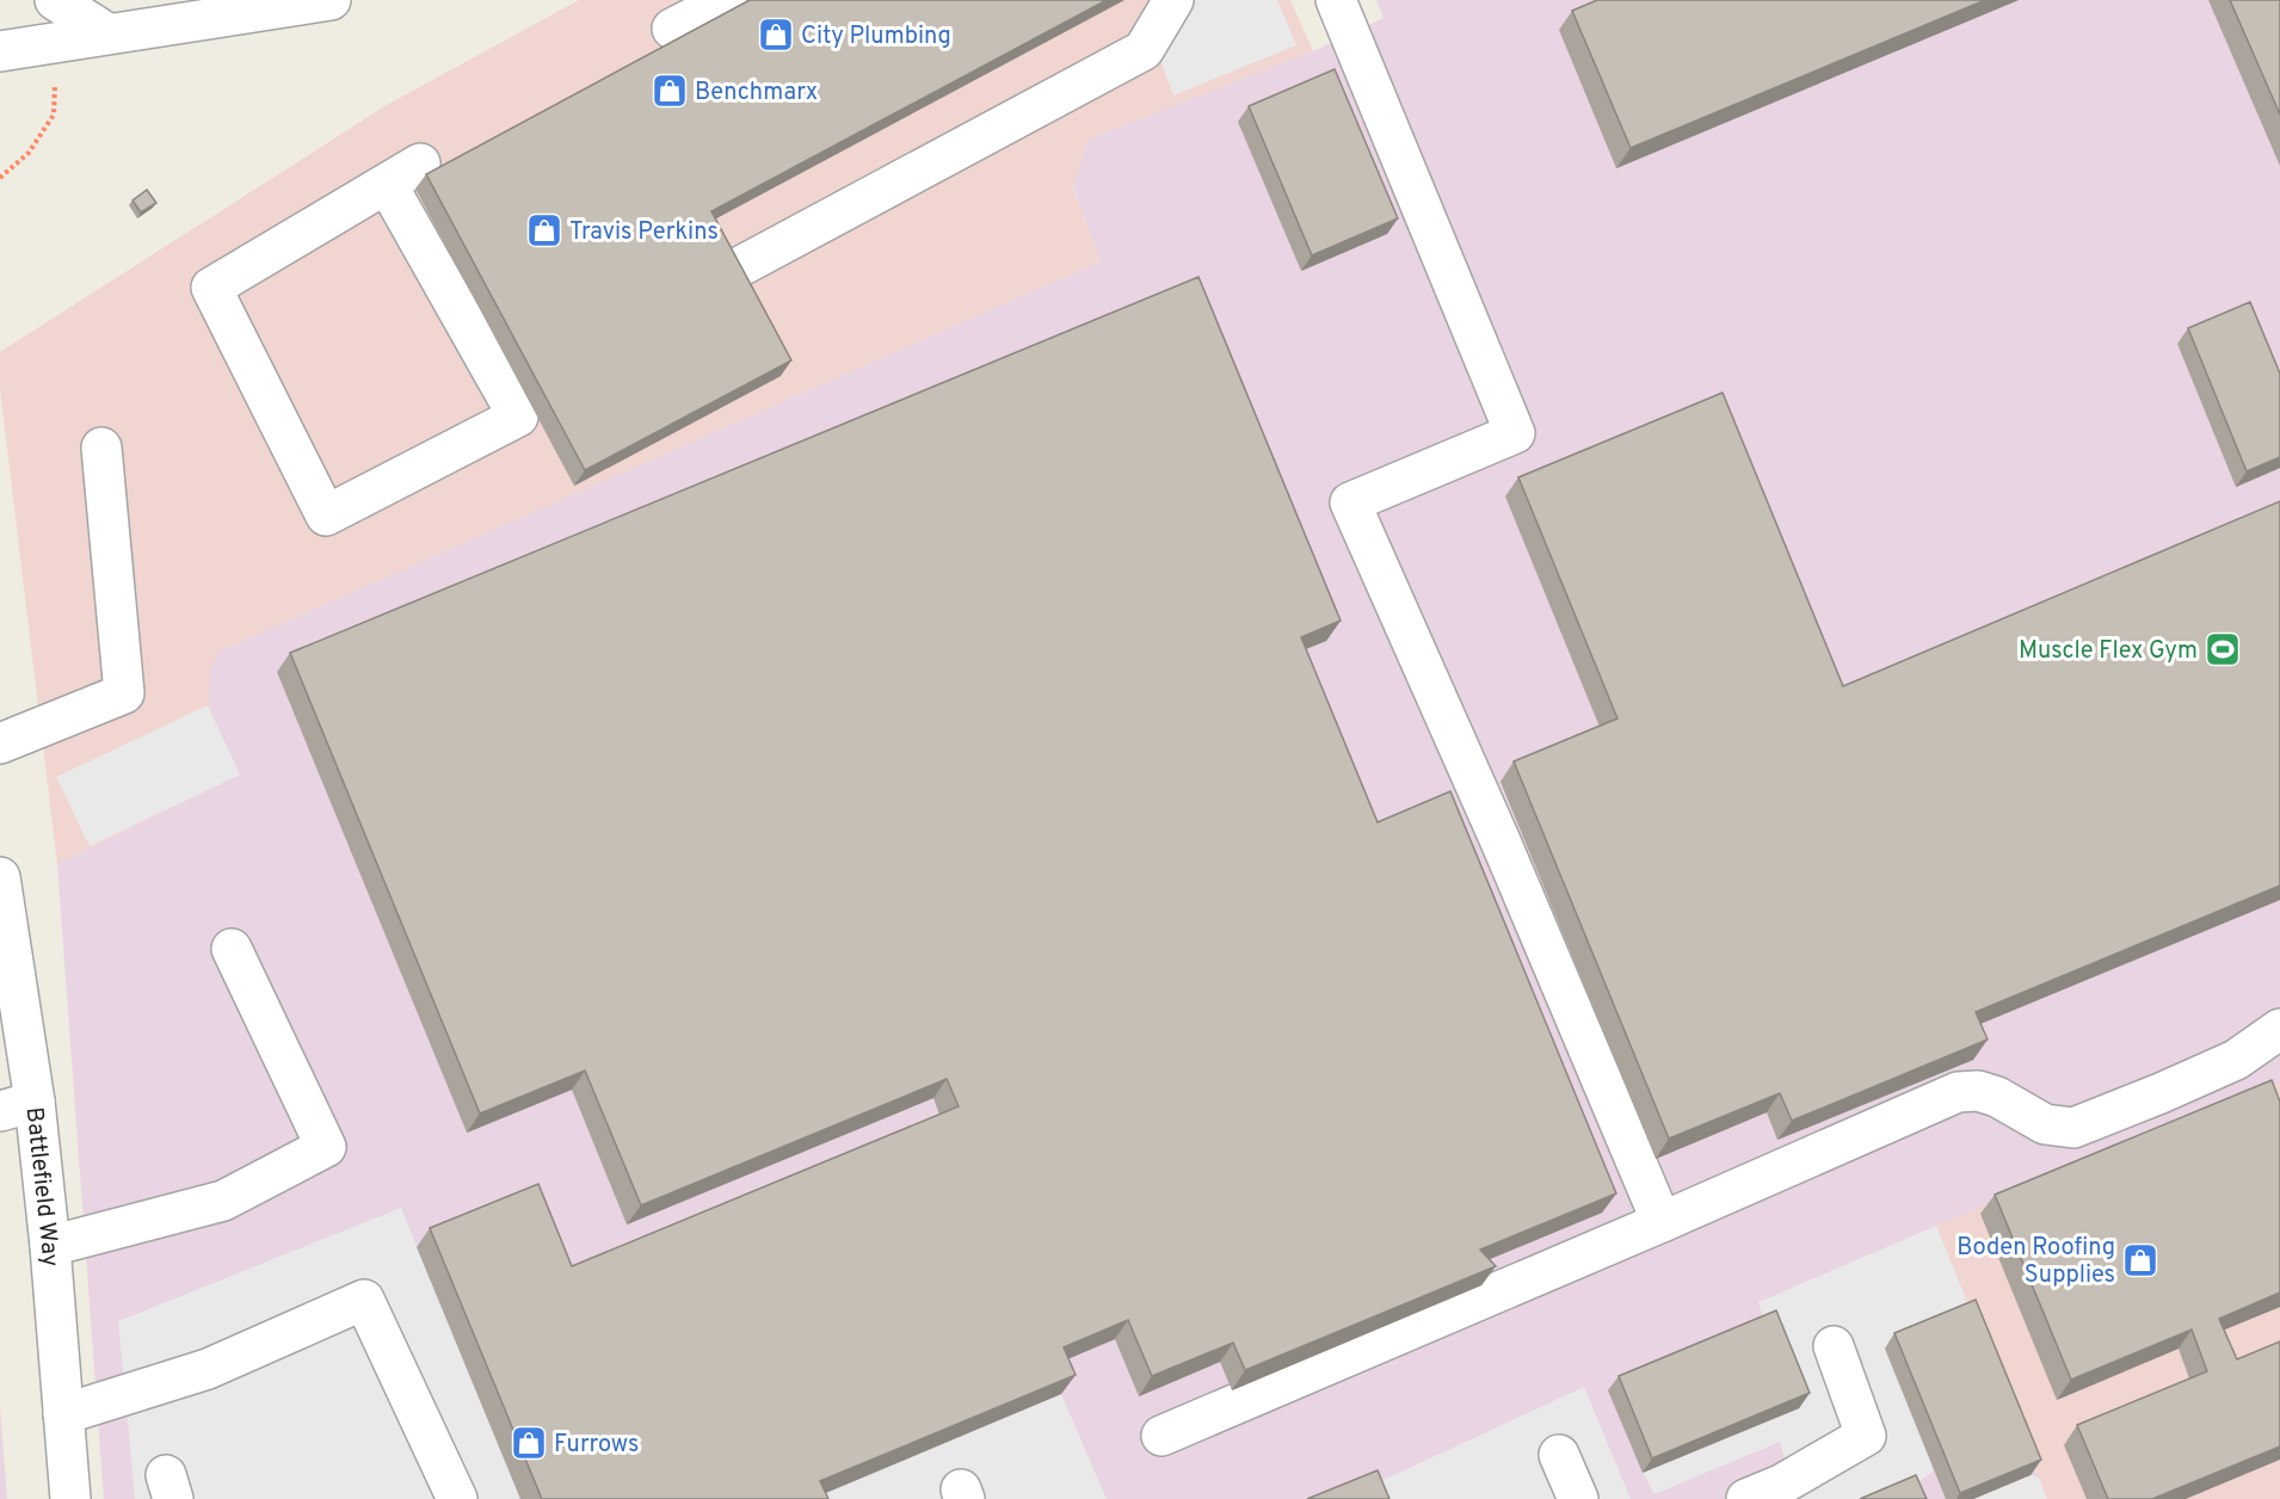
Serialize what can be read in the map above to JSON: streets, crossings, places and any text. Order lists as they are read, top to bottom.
{
  "streets": {
    "street": ["Battlefield Way"]
  },
  "places": {
    "shop": [
      "City Plumbing",
      "Benchmarx",
      "Travis Perkins",
      "Boden Roofing Supplies",
      "Furrows"
    ],
    "sports": ["Muscle Flex Gym"]
  }
}
